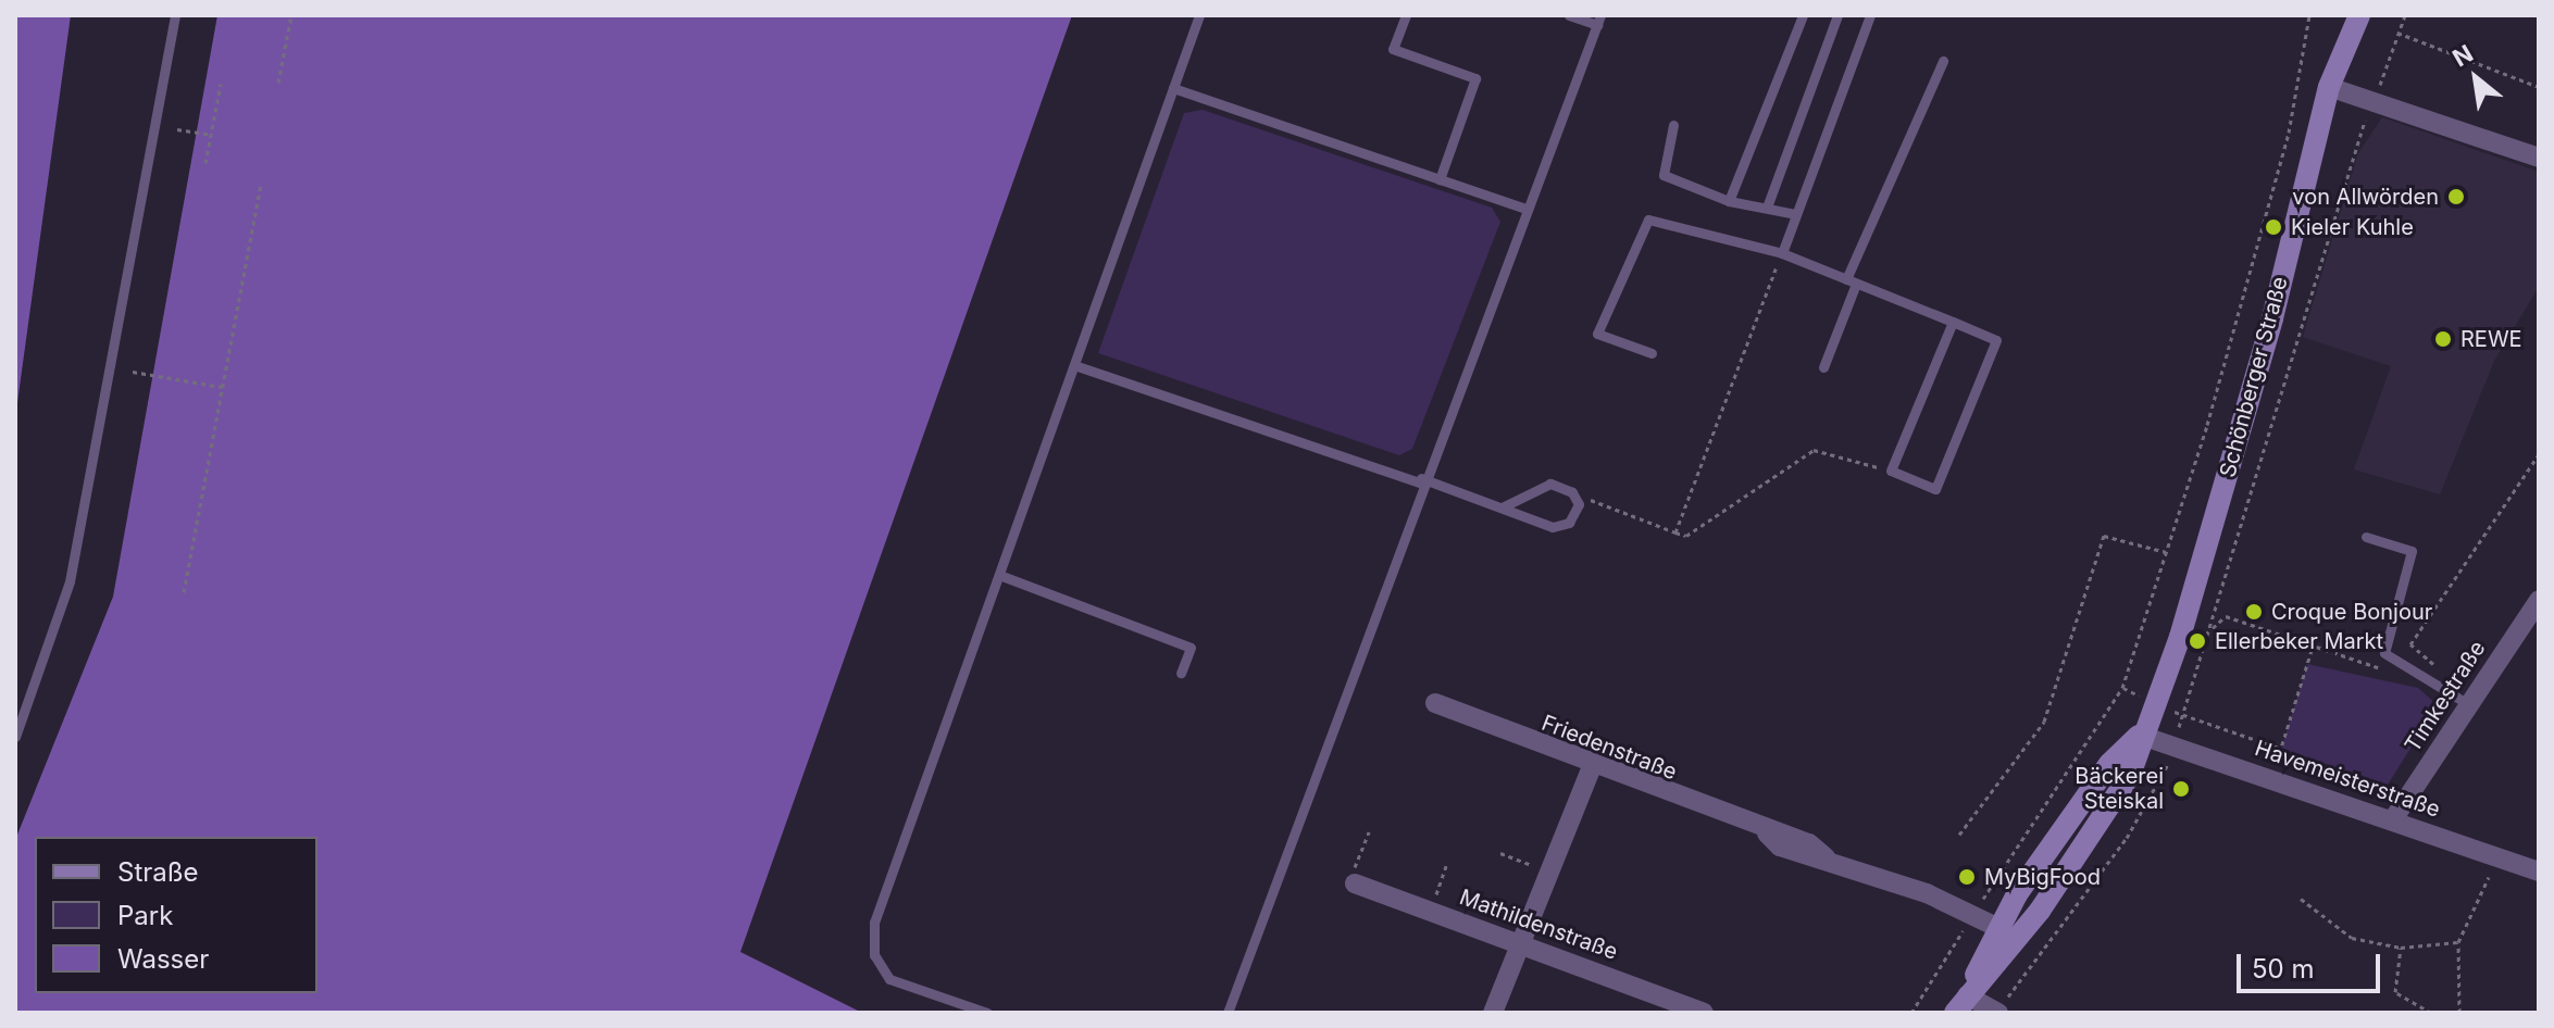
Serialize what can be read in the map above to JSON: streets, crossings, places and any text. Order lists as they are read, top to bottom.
{
  "streets": {
    "main road": ["Schönberger Straße"],
    "street": [
      "Timkestraße",
      "Friedenstraße",
      "Havemeisterstraße",
      "Mathildenstraße"
    ]
  },
  "crossings": [
    ["Schönberger Straße", "Friedenstraße"],
    ["Schönberger Straße", "Havemeisterstraße"],
    ["Timkestraße", "Havemeisterstraße"]
  ],
  "places": [
    "von Allwörden",
    "Kieler Kuhle",
    "REWE",
    "Croque Bonjour",
    "Ellerbeker Markt",
    "Bäckerei Steiskal",
    "MyBigFood"
  ],
  "legend": ["Straße", "Park", "Wasser"],
  "scale_bar": "50 m",
  "north": "top left"
}
